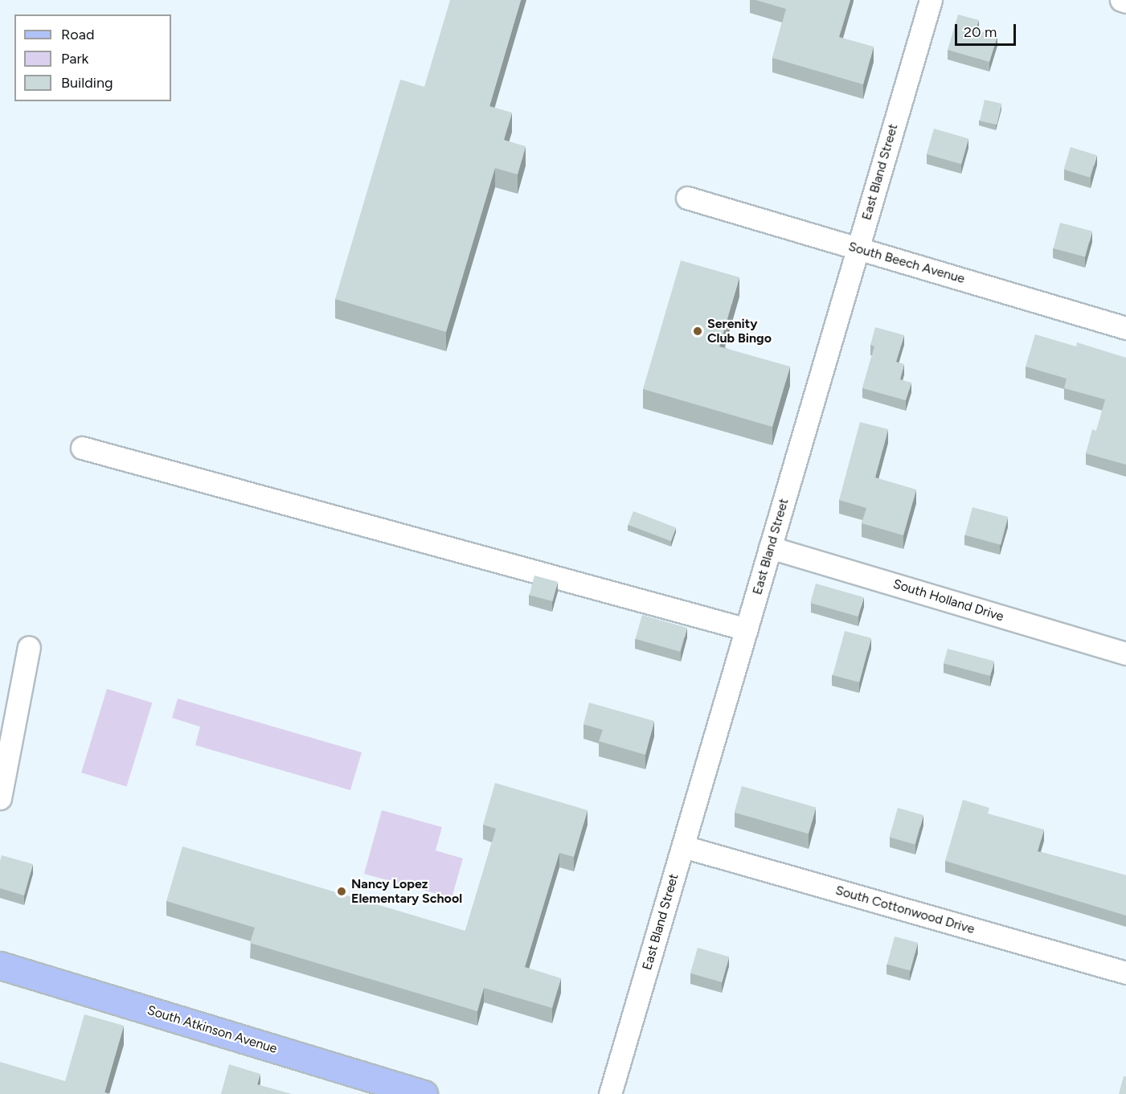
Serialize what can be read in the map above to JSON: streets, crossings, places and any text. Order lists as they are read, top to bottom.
{
  "streets": {
    "main road": ["South Atkinson Avenue"],
    "street": [
      "East Bland Street",
      "South Beech Avenue",
      "South Holland Drive",
      "South Cottonwood Drive"
    ]
  },
  "crossings": [
    ["East Bland Street", "South Beech Avenue"],
    ["East Bland Street", "South Holland Drive"],
    ["East Bland Street", "South Cottonwood Drive"]
  ],
  "places": ["Serenity Club Bingo", "Nancy Lopez Elementary School"],
  "legend": ["Road", "Park", "Building"],
  "scale_bar": "20 m"
}
